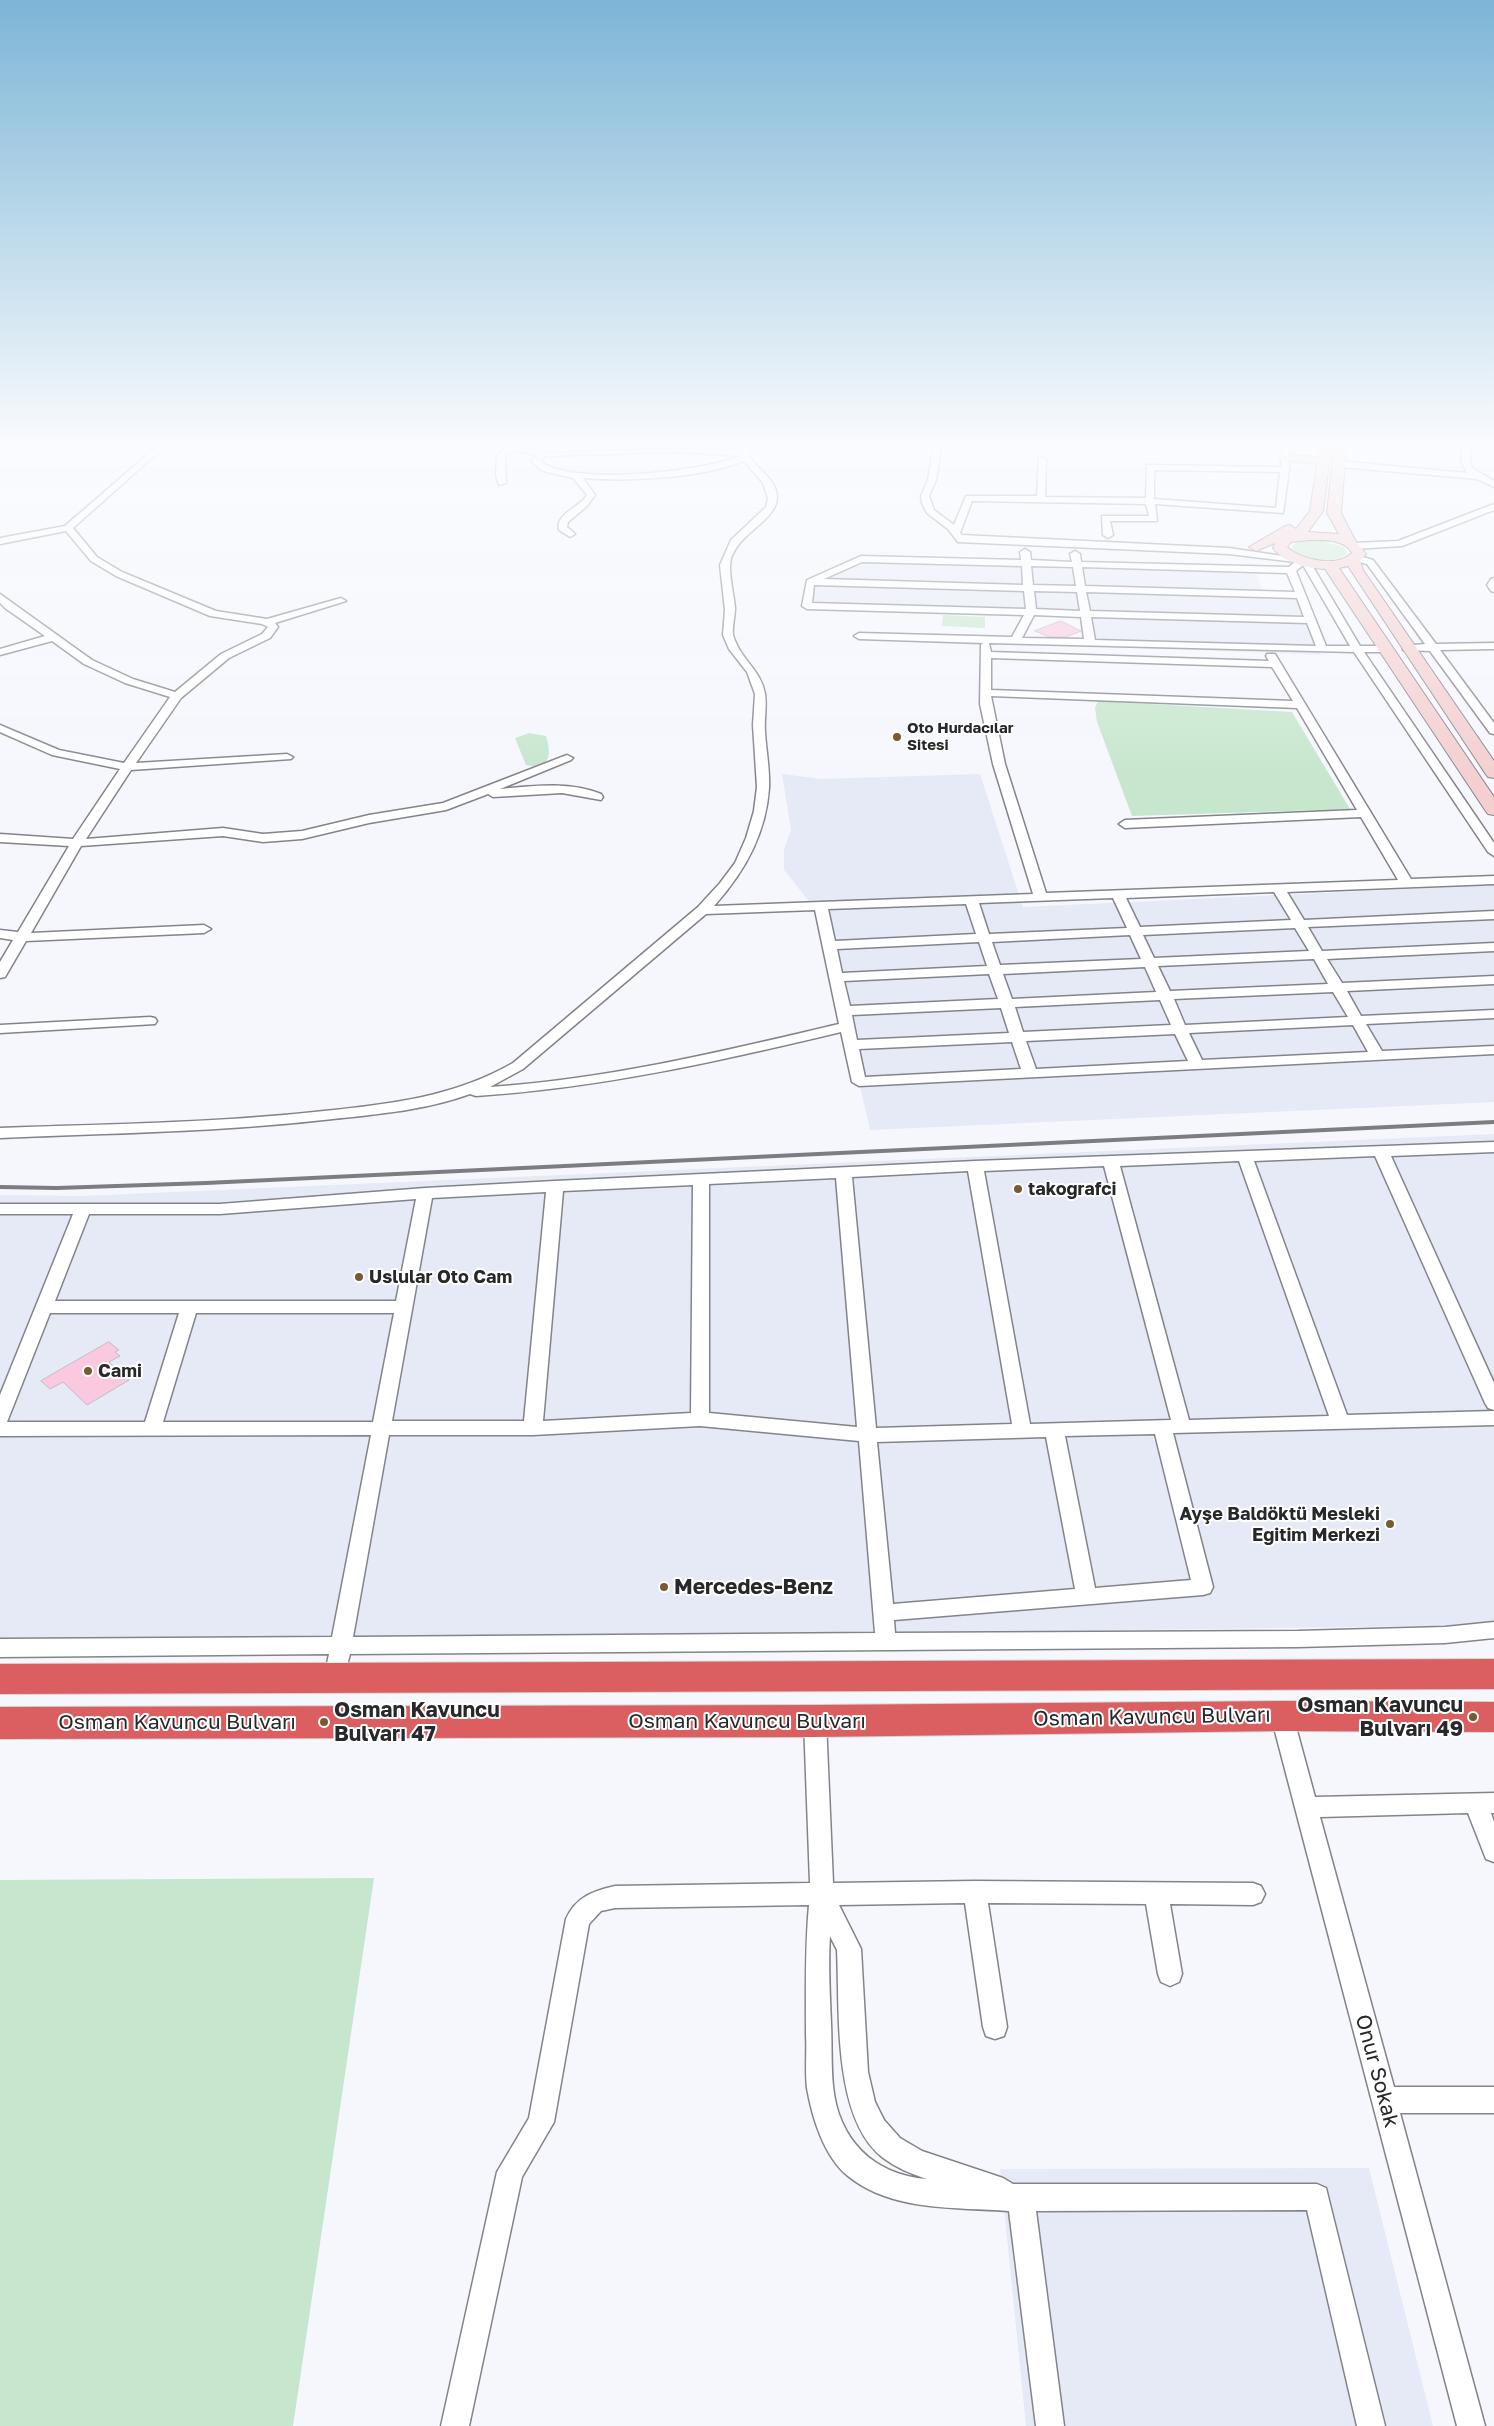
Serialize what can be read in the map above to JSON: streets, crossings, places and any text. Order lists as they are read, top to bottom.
{
  "streets": {
    "highway": ["Osman Kavuncu Bulvarı"],
    "street": ["Onur Sokak"]
  },
  "crossings": [
    ["Osman Kavuncu Bulvarı", "Onur Sokak"]
  ],
  "places": [
    "Oto Hurdacılar Sitesi",
    "takografci",
    "Uslular Oto Cam",
    "Cami",
    "Ayşe Baldöktü Mesleki Eğitim Merkezi",
    "Mercedes-Benz",
    "Osman Kavuncu Bulvarı 49",
    "Osman Kavuncu Bulvarı 47"
  ]
}
